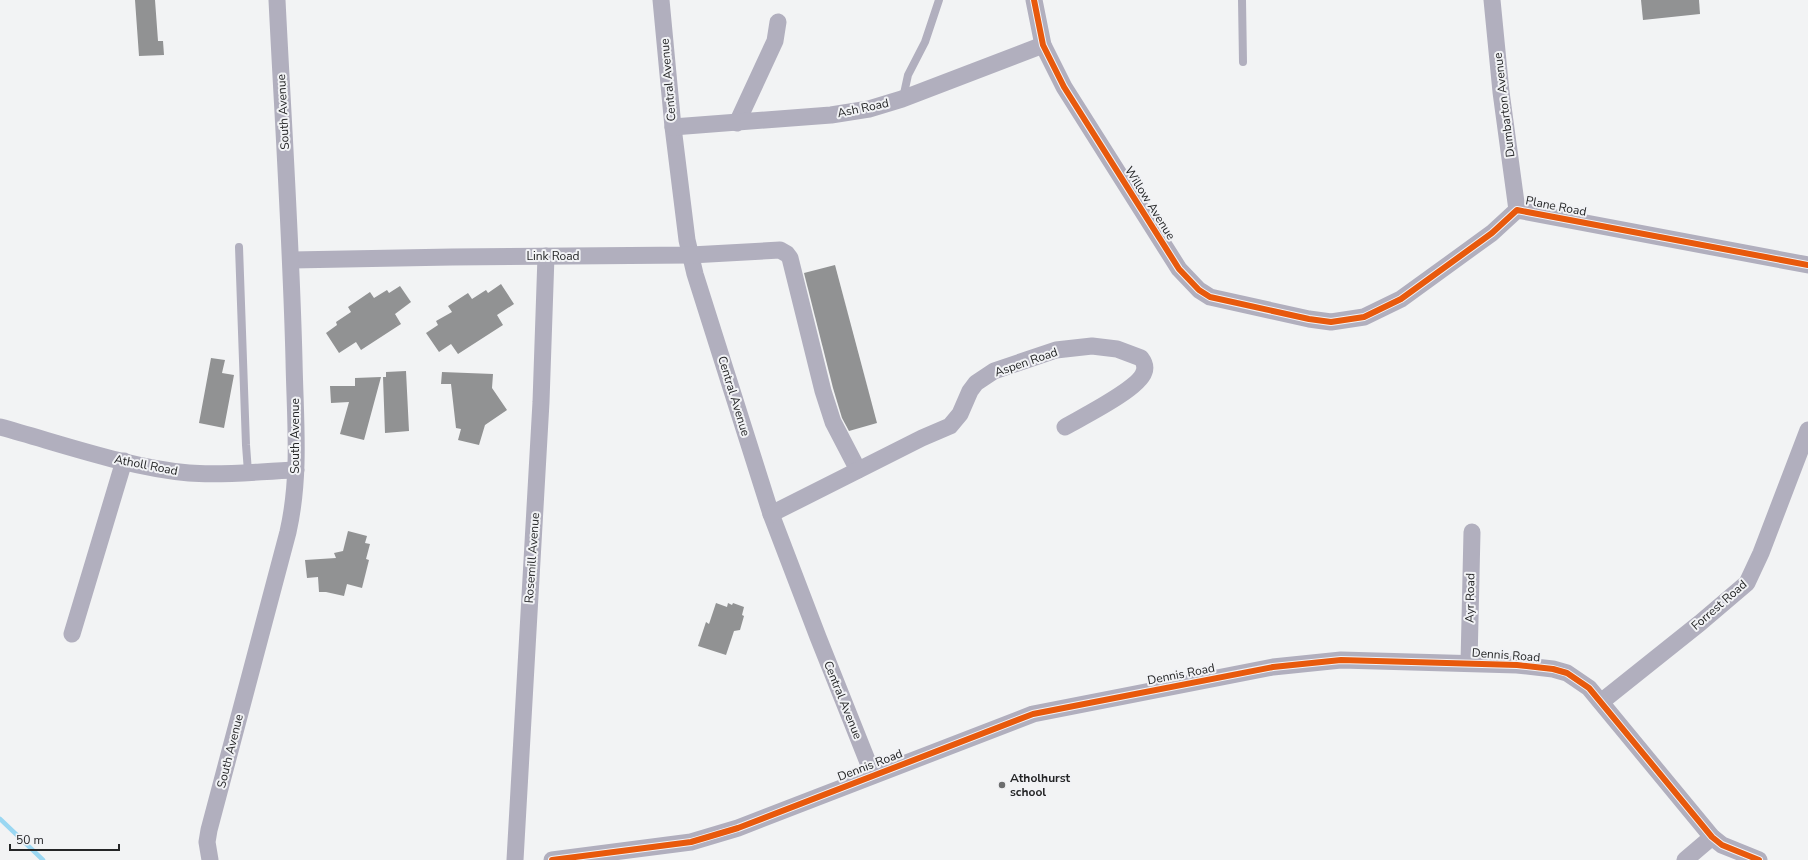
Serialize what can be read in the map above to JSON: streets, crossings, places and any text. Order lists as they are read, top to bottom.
{
  "streets": {
    "street": [
      "Central Avenue",
      "Dumbarton Avenue",
      "Ash Road",
      "South Avenue",
      "Willow Avenue",
      "Plane Road",
      "Link Road",
      "Aspen Road",
      "Atholl Road",
      "Rosemill Avenue",
      "Ayr Road",
      "Forrest Road",
      "Dennis Road"
    ]
  },
  "crossings": [
    ["Central Avenue", "Ash Road"],
    ["Central Avenue", "Link Road"],
    ["Central Avenue", "Aspen Road"],
    ["Central Avenue", "Dennis Road"],
    ["Dumbarton Avenue", "Plane Road"],
    ["Ash Road", "Willow Avenue"],
    ["South Avenue", "Link Road"],
    ["South Avenue", "Atholl Road"],
    ["Willow Avenue", "Plane Road"],
    ["Link Road", "Aspen Road"],
    ["Link Road", "Rosemill Avenue"],
    ["Ayr Road", "Dennis Road"],
    ["Forrest Road", "Dennis Road"]
  ],
  "places": ["Atholhurst school"],
  "scale_bar": "50 m"
}
